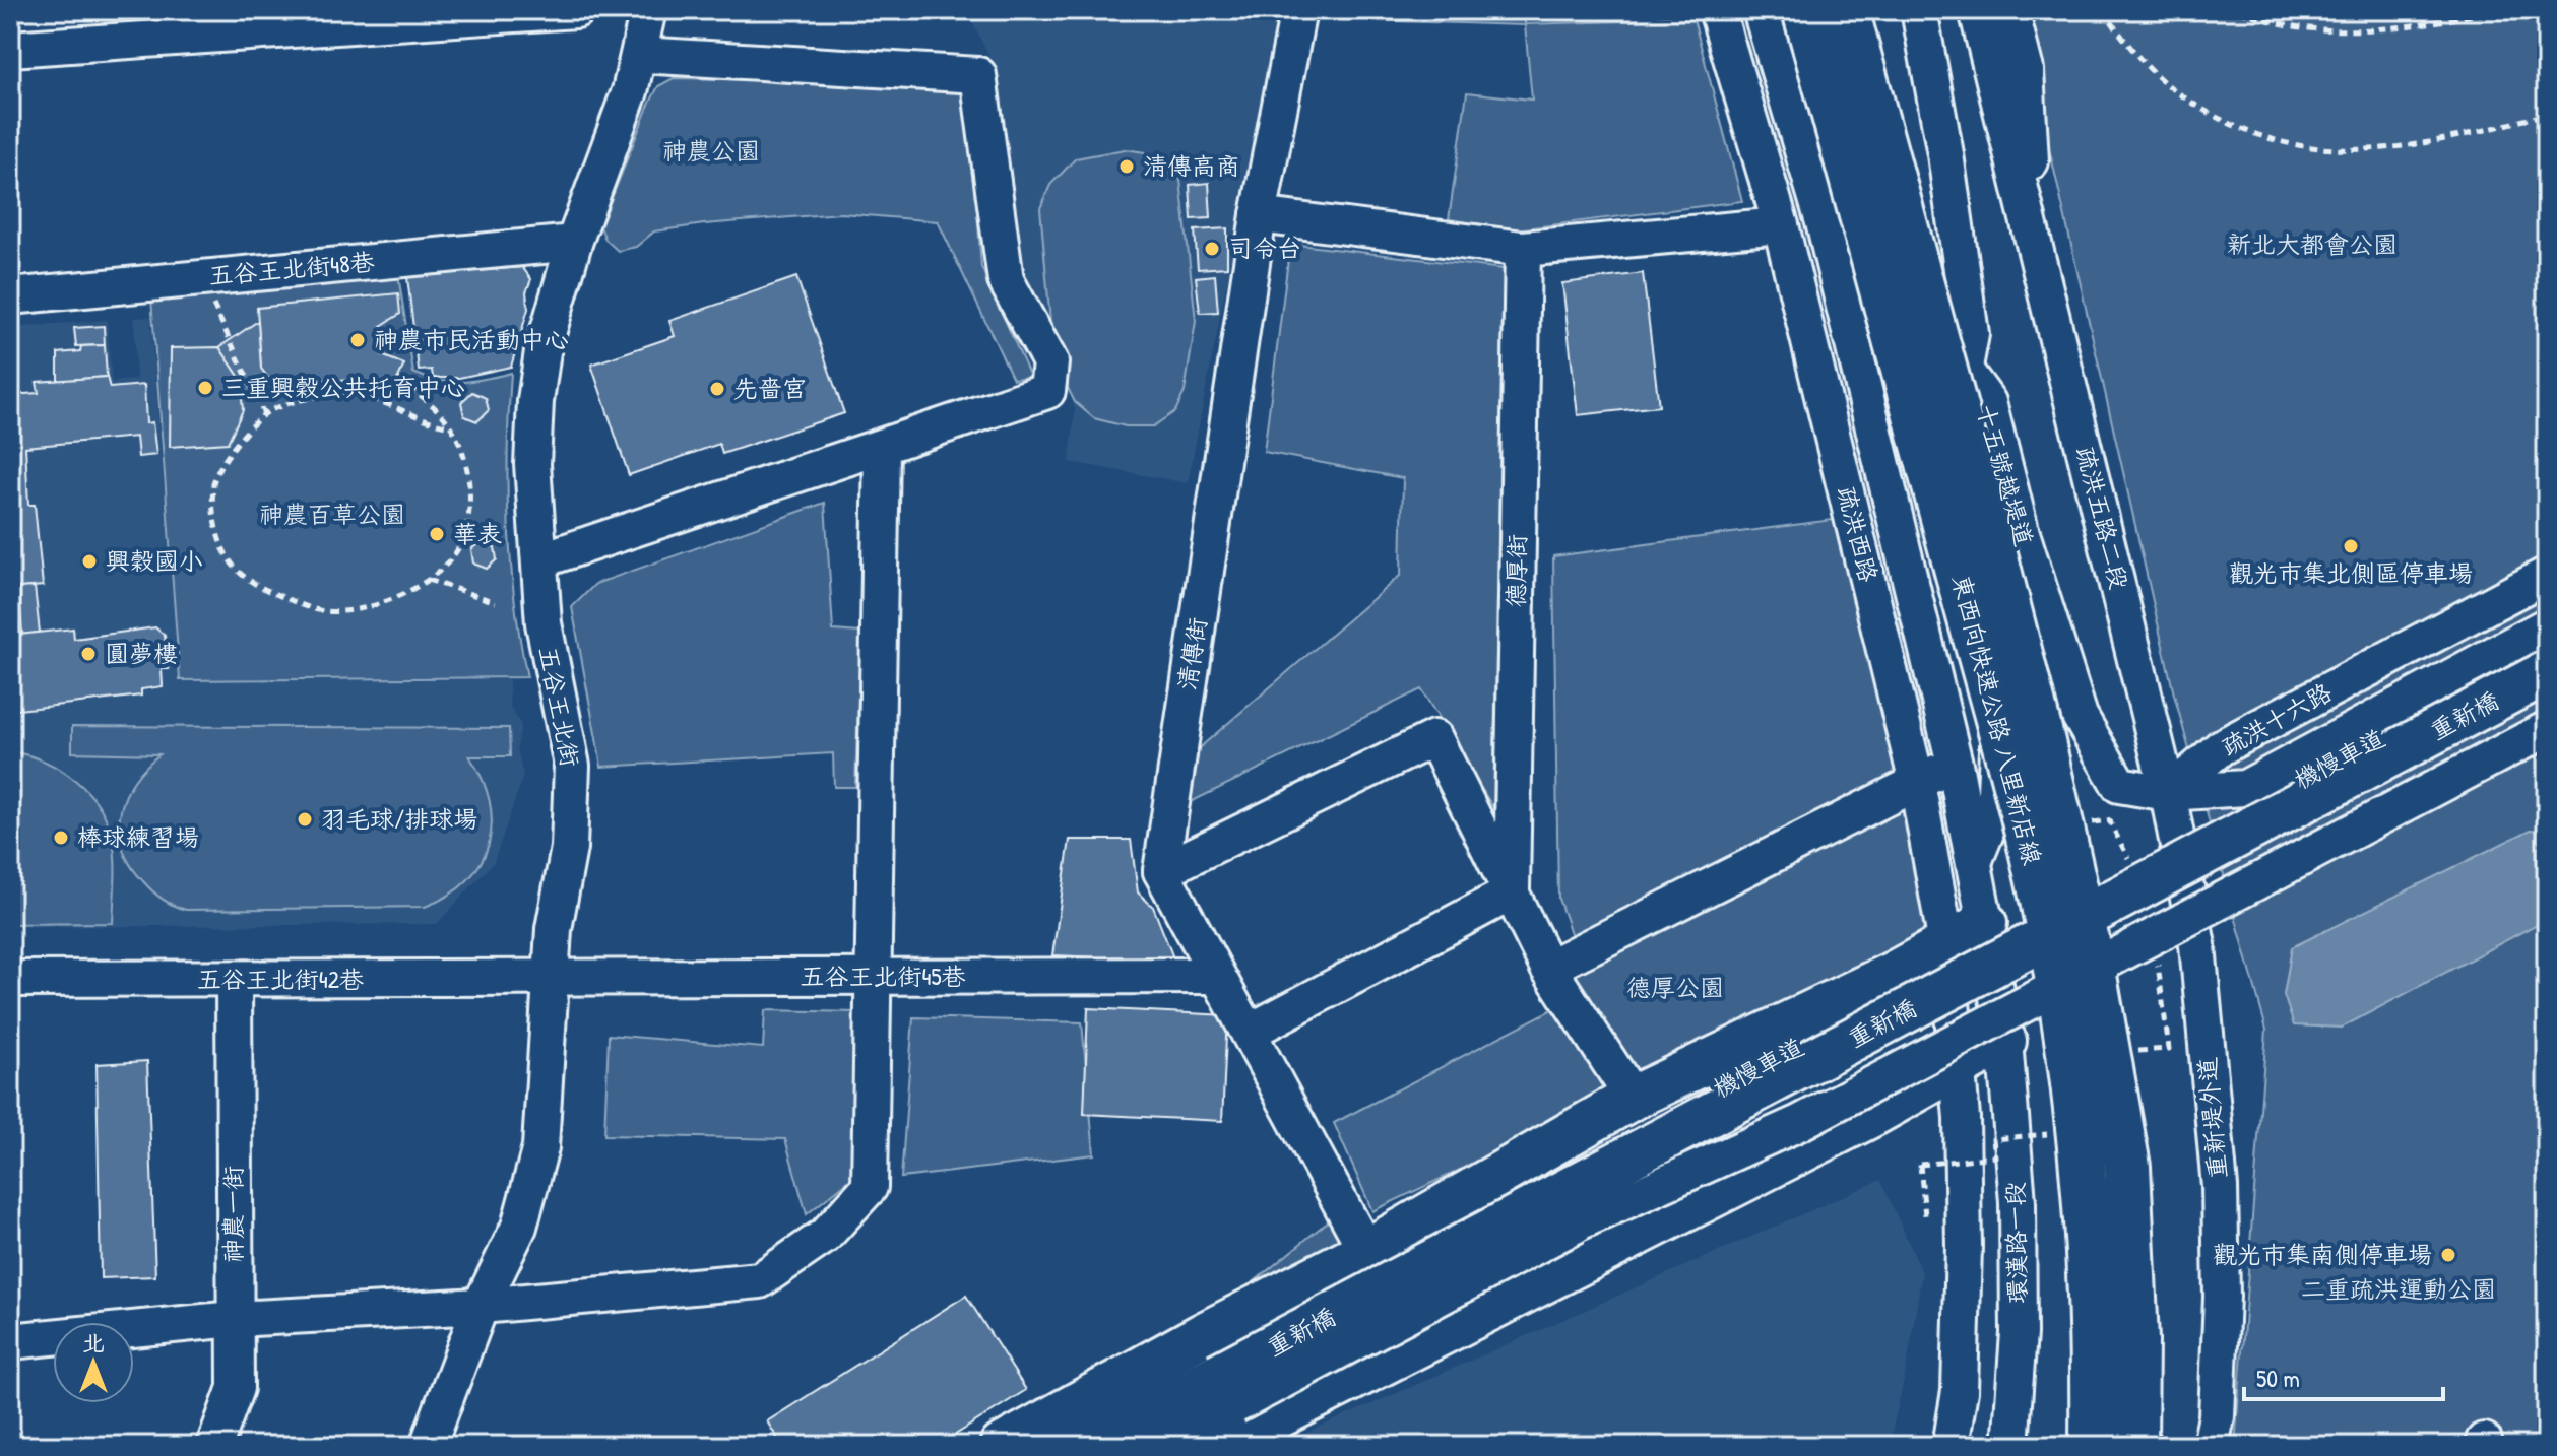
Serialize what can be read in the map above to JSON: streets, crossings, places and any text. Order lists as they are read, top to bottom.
{
  "streets": {
    "highway": ["東西向快速公路 八里新店線"],
    "main road": ["重新橋"],
    "street": [
      "五谷王北街48巷",
      "十五號越堤道",
      "疏洪五路二段",
      "疏洪西路",
      "德厚街",
      "清傳街",
      "五谷王北街",
      "疏洪十六路",
      "機慢車道",
      "五谷王北街45巷",
      "五谷王北街42巷",
      "重新堤外道",
      "神農一街",
      "環漢路一段"
    ]
  },
  "crossings": [
    ["五谷王北街48巷", "五谷王北街"],
    ["十五號越堤道", "疏洪五路二段"],
    ["十五號越堤道", "疏洪十六路"],
    ["十五號越堤道", "重新堤外道"],
    ["疏洪五路二段", "疏洪十六路"],
    ["疏洪五路二段", "重新堤外道"],
    ["疏洪西路", "環漢路一段"],
    ["五谷王北街", "五谷王北街45巷"],
    ["五谷王北街", "五谷王北街42巷"],
    ["重新橋", "機慢車道"],
    ["疏洪十六路", "重新堤外道"],
    ["五谷王北街45巷", "五谷王北街42巷"],
    ["五谷王北街42巷", "神農一街"]
  ],
  "parks": [
    "神農公園",
    "新北大都會公園",
    "神農百草公園",
    "德厚公園",
    "二重疏洪運動公園"
  ],
  "places": [
    "清傳高商",
    "司令台",
    "神農市民活動中心",
    "三重興穀公共托育中心",
    "先嗇宮",
    "華表",
    "觀光市集北側區停車場",
    "興穀國小",
    "圓夢樓",
    "羽毛球/排球場",
    "棒球練習場",
    "觀光市集南側停車場"
  ],
  "scale_bar": "50 m",
  "north": "top"
}
